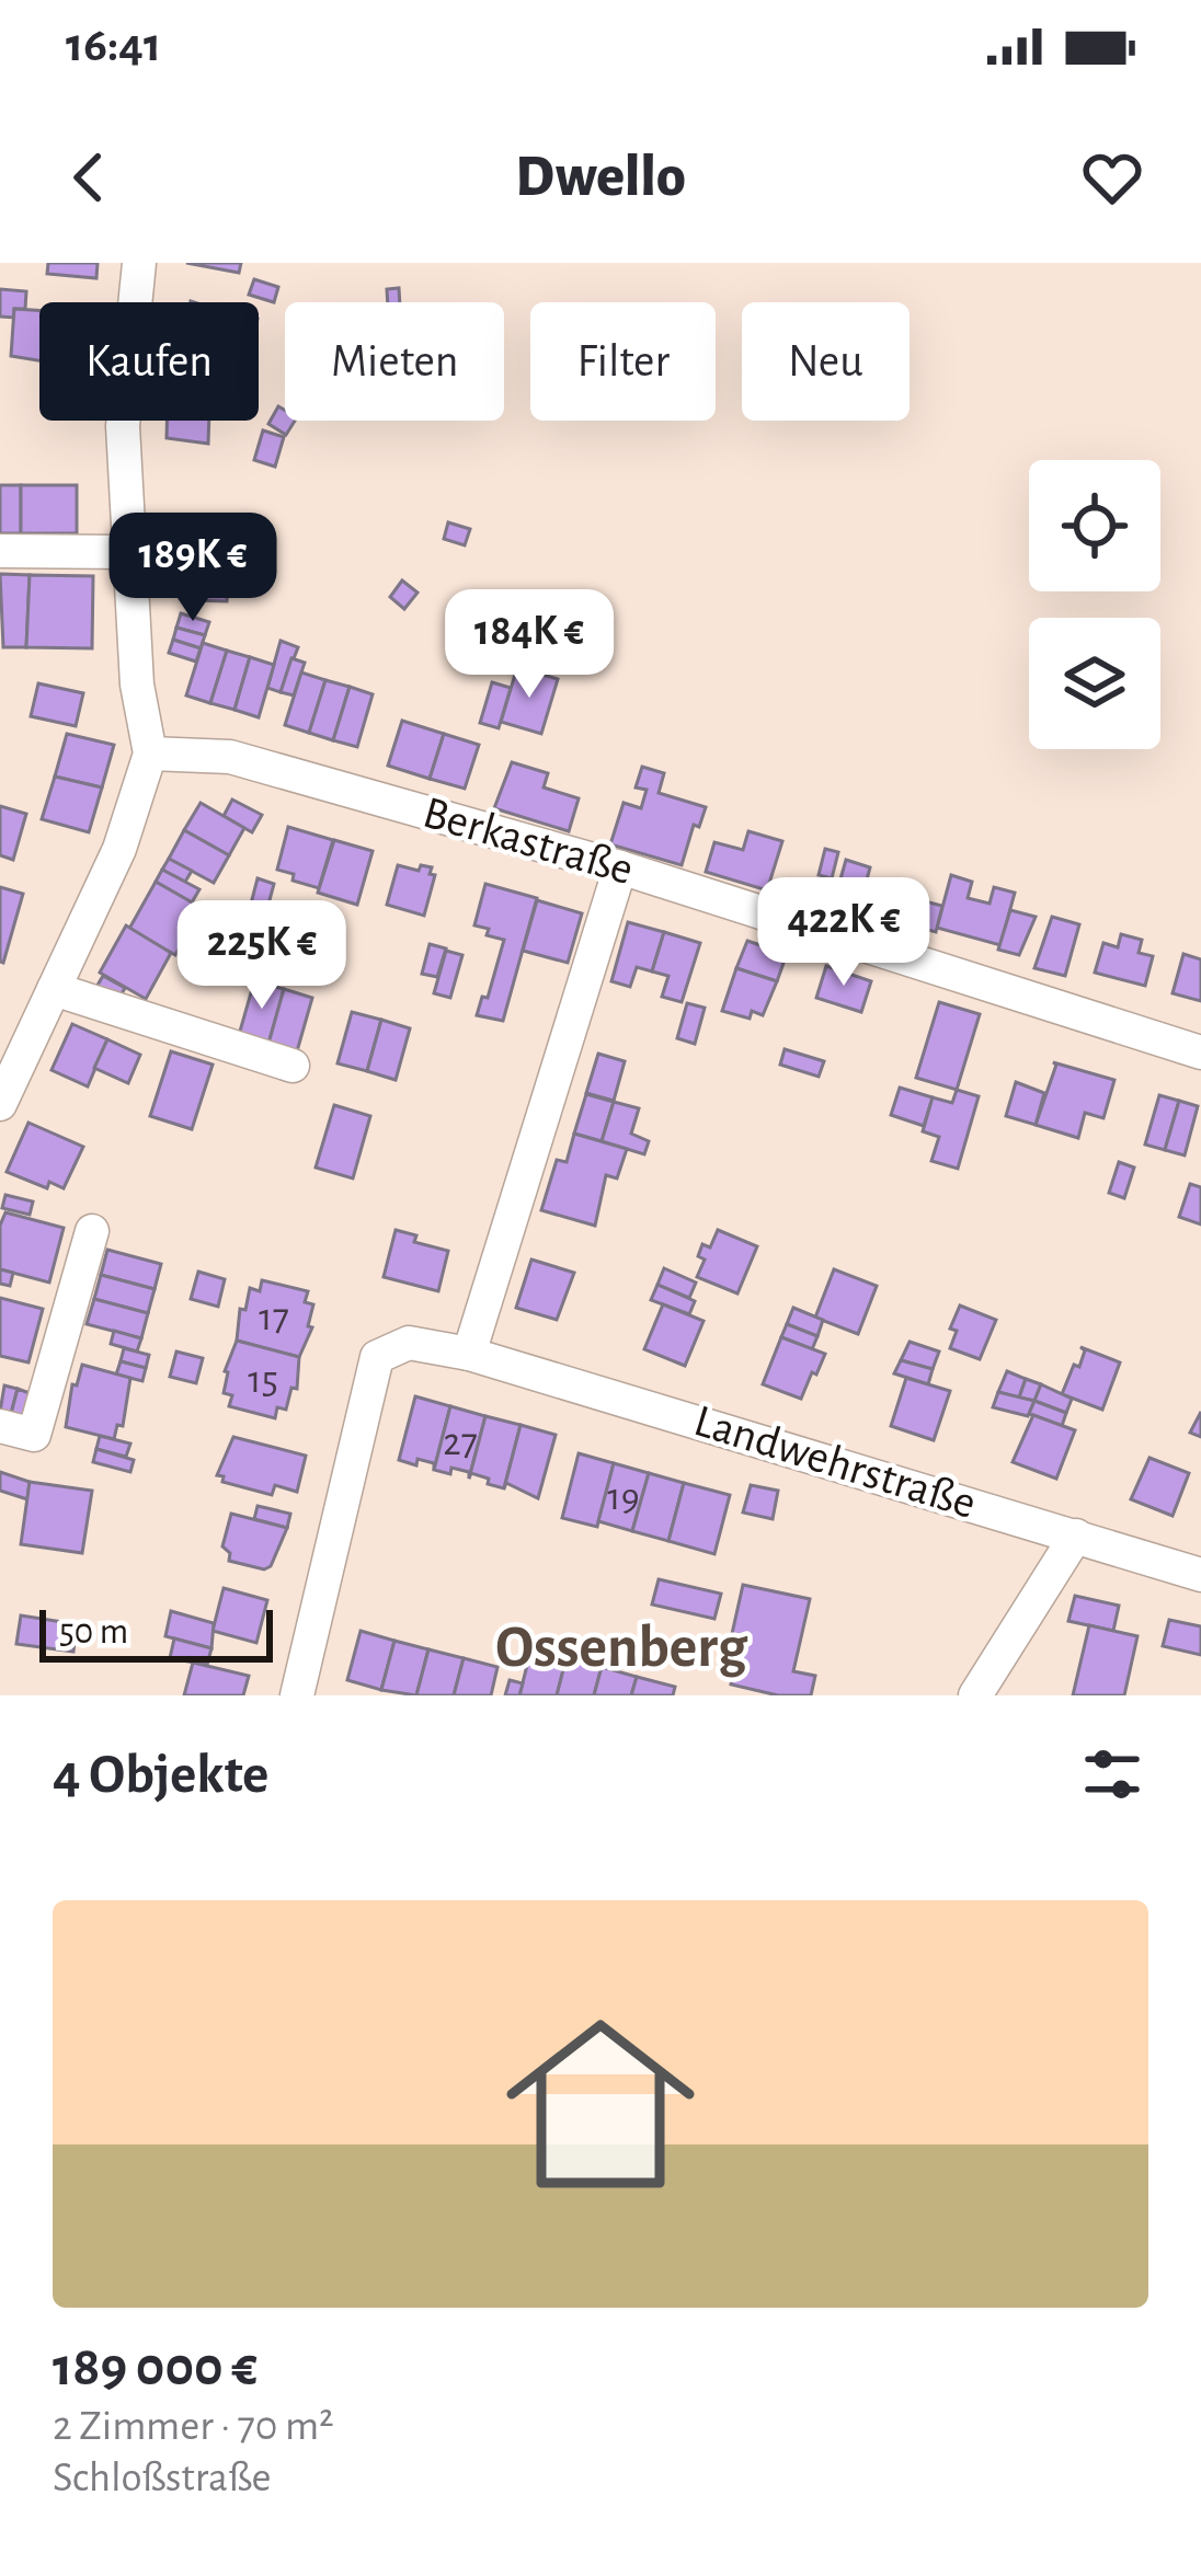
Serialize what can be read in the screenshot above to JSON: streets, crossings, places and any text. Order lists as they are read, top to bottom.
{
  "streets": {
    "street": ["Berkastraße", "Landwehrstraße"]
  },
  "districts": ["Ossenberg"],
  "house_numbers": [
    "17",
    "15",
    "27",
    "19"
  ],
  "scale_bar": "50 m",
  "page": {
    "status": "16:41",
    "header": "Dwello",
    "chip": [
      "Kaufen",
      "Mieten",
      "Filter",
      "Neu"
    ],
    "price": [
      "189K €",
      "184K €",
      "422K €",
      "225K €"
    ],
    "scale": "50 m",
    "heading": "4 Objekte",
    "list": [
      {
        "name": "189 000 €",
        "note": "2 Zimmer · 70 m² · Schloßstraße"
      }
    ]
  }
}
